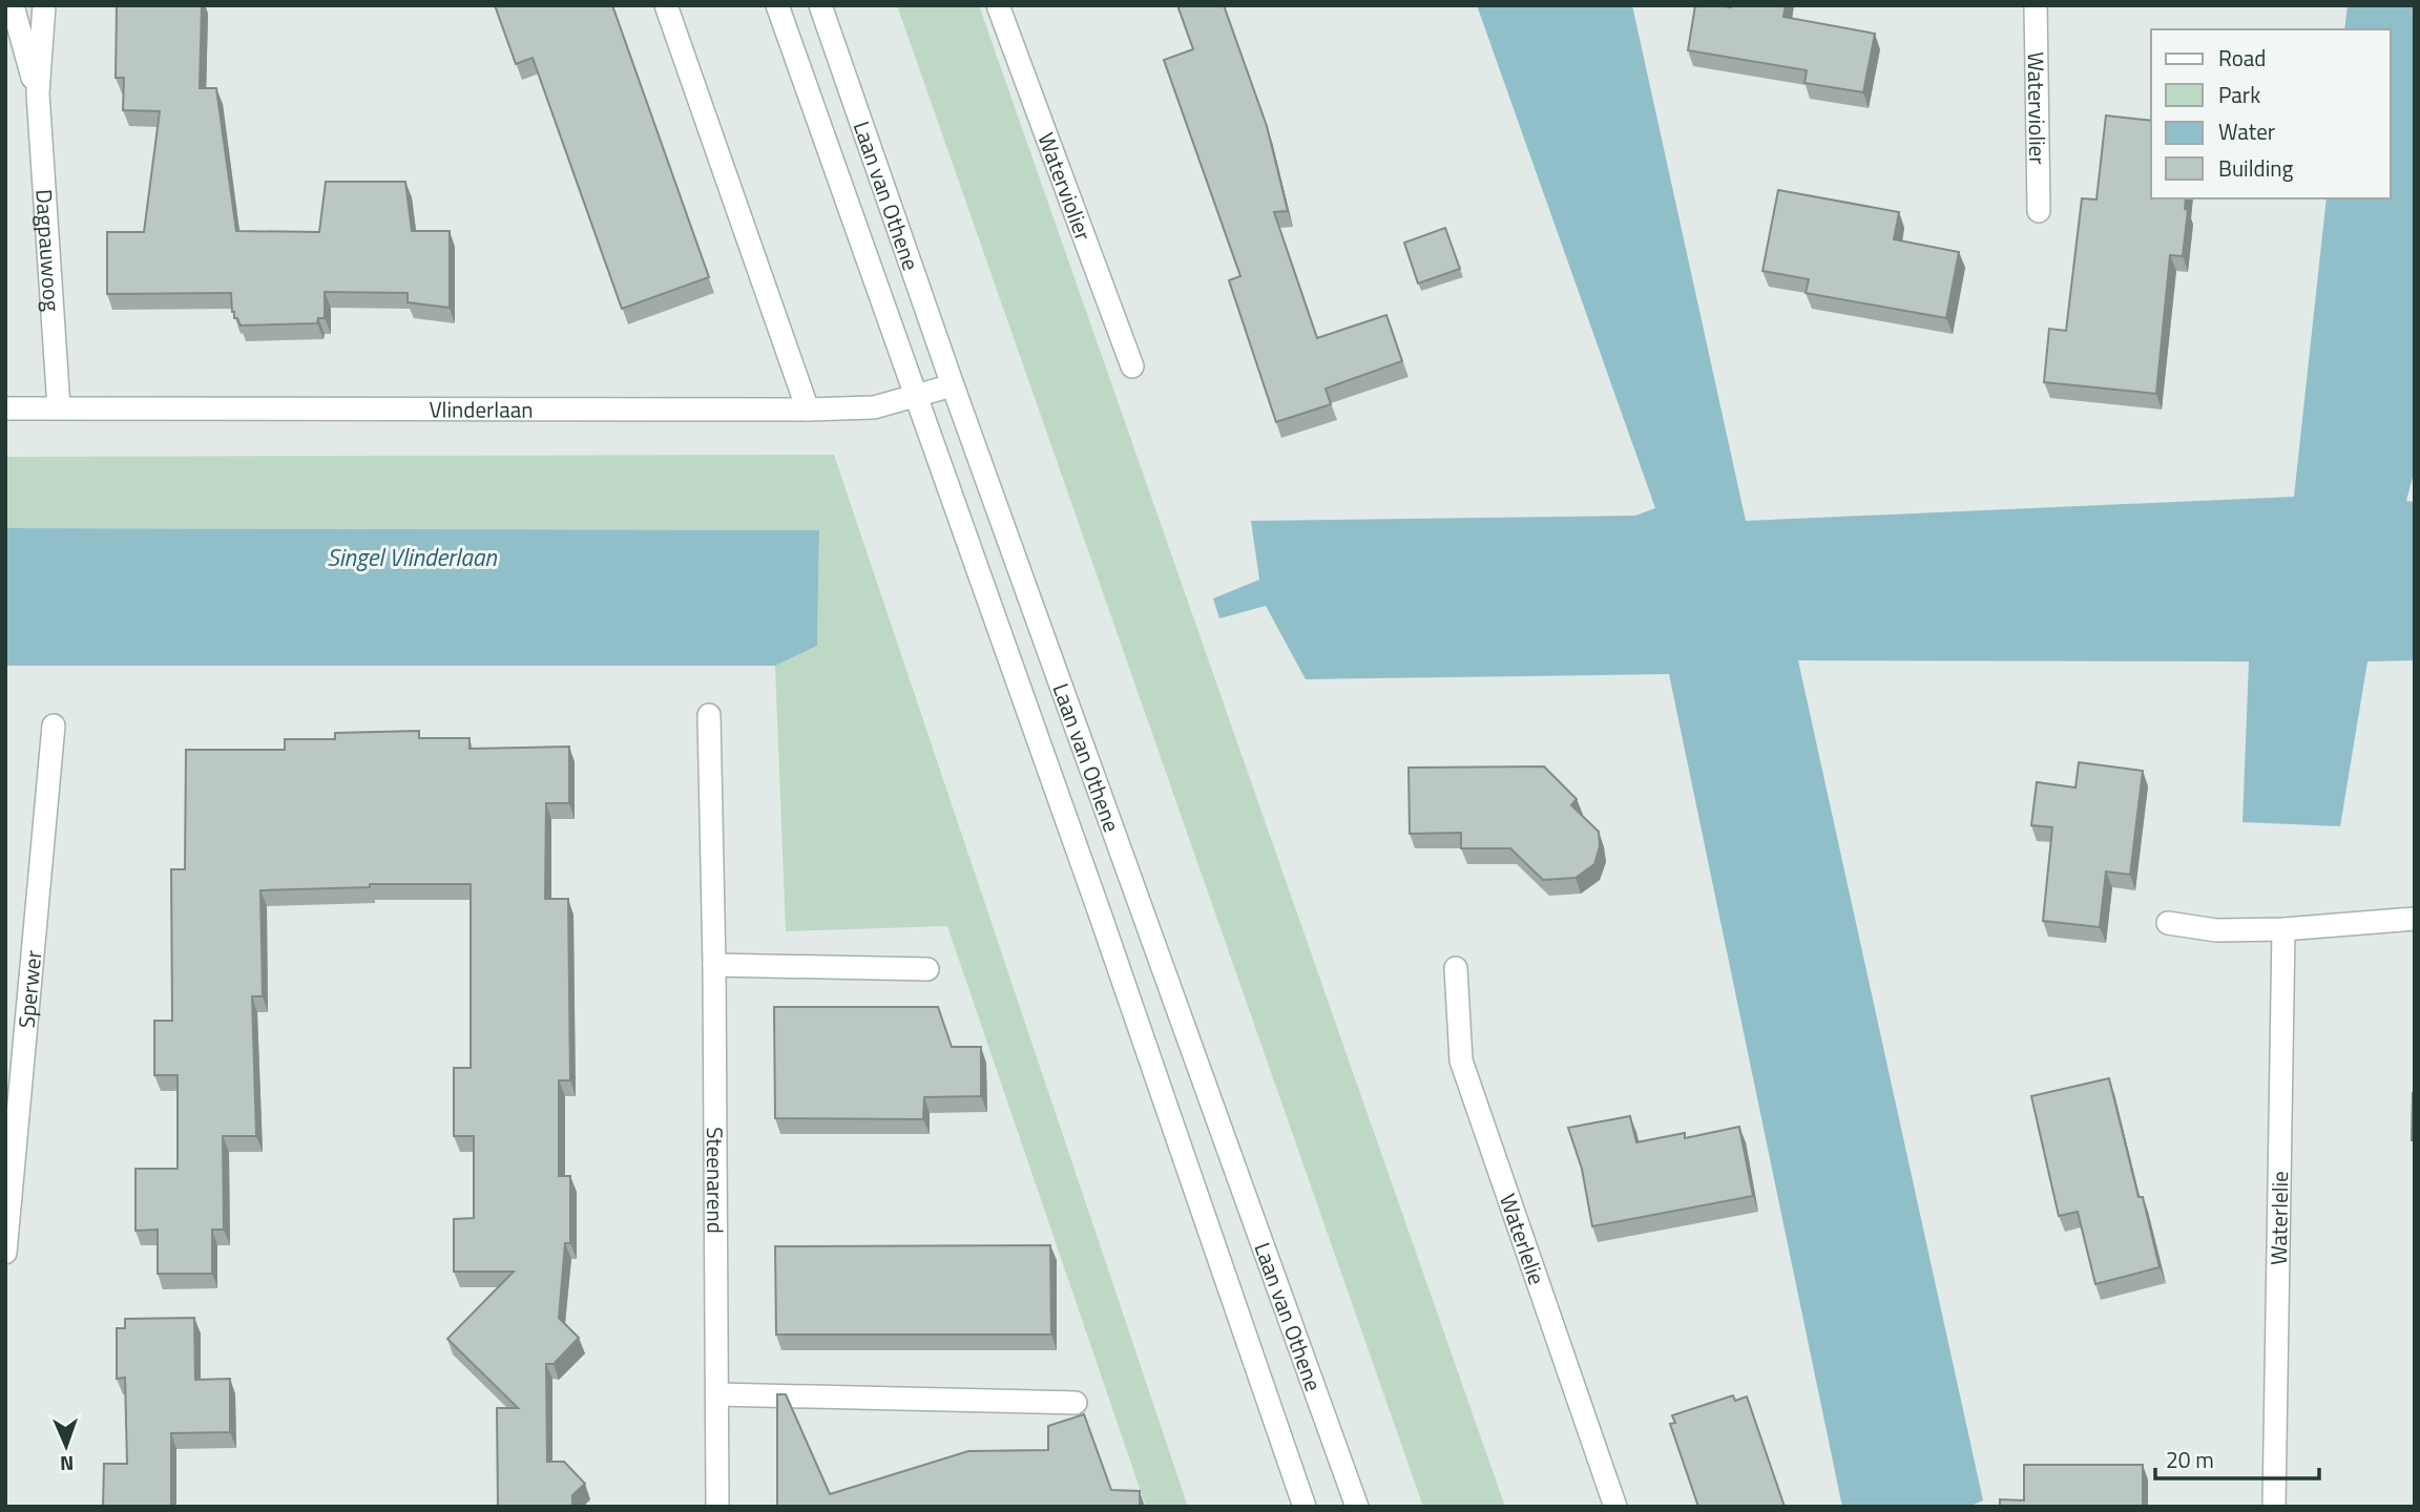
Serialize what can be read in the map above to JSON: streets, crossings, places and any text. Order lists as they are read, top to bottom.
{
  "streets": {
    "street": [
      "Waterviolier",
      "Laan van Othene",
      "Dagpauwoog",
      "Vlinderlaan",
      "Sperwer",
      "Steenarend",
      "Waterlelie"
    ]
  },
  "crossings": [
    ["Laan van Othene", "Vlinderlaan"],
    ["Dagpauwoog", "Vlinderlaan"]
  ],
  "water": ["Singel Vlinderlaan"],
  "legend": [
    "Road",
    "Park",
    "Water",
    "Building"
  ],
  "scale_bar": "20 m",
  "north": "bottom"
}
